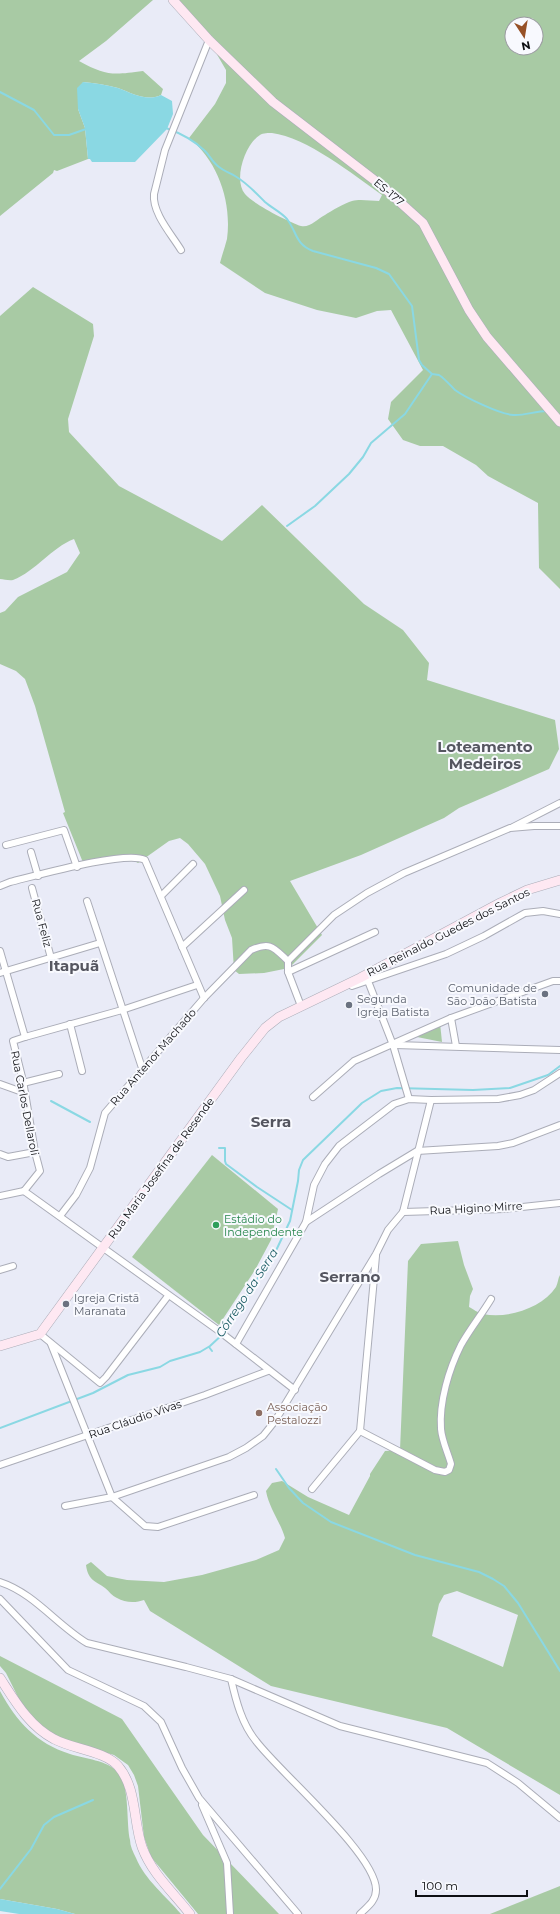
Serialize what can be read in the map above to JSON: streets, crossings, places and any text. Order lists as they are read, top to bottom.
{
  "streets": {
    "main road": ["ES-177", "Rua Reinaldo Guedes dos Santos", "Rua Maria Josefina de Resende"],
    "street": [
      "Rua Feliz",
      "Rua Antenor Machado",
      "Rua Carlos Dellaroli",
      "Rua Higino Mirre",
      "Rua Cláudio Vivas"
    ]
  },
  "crossings": [
    ["Rua Reinaldo Guedes dos Santos", "Rua Maria Josefina de Resende"]
  ],
  "districts": [
    "Loteamento Medeiros",
    "Itapuã",
    "Serra",
    "Serrano"
  ],
  "water": ["Córrego da Serra"],
  "places": [
    "Comunidade de São João Batista",
    "Segunda Igreja Batista",
    "Estádio do Independente",
    "Igreja Cristã Maranata",
    "Associação Pestalozzi"
  ],
  "scale_bar": "100 m",
  "north": "bottom"
}
